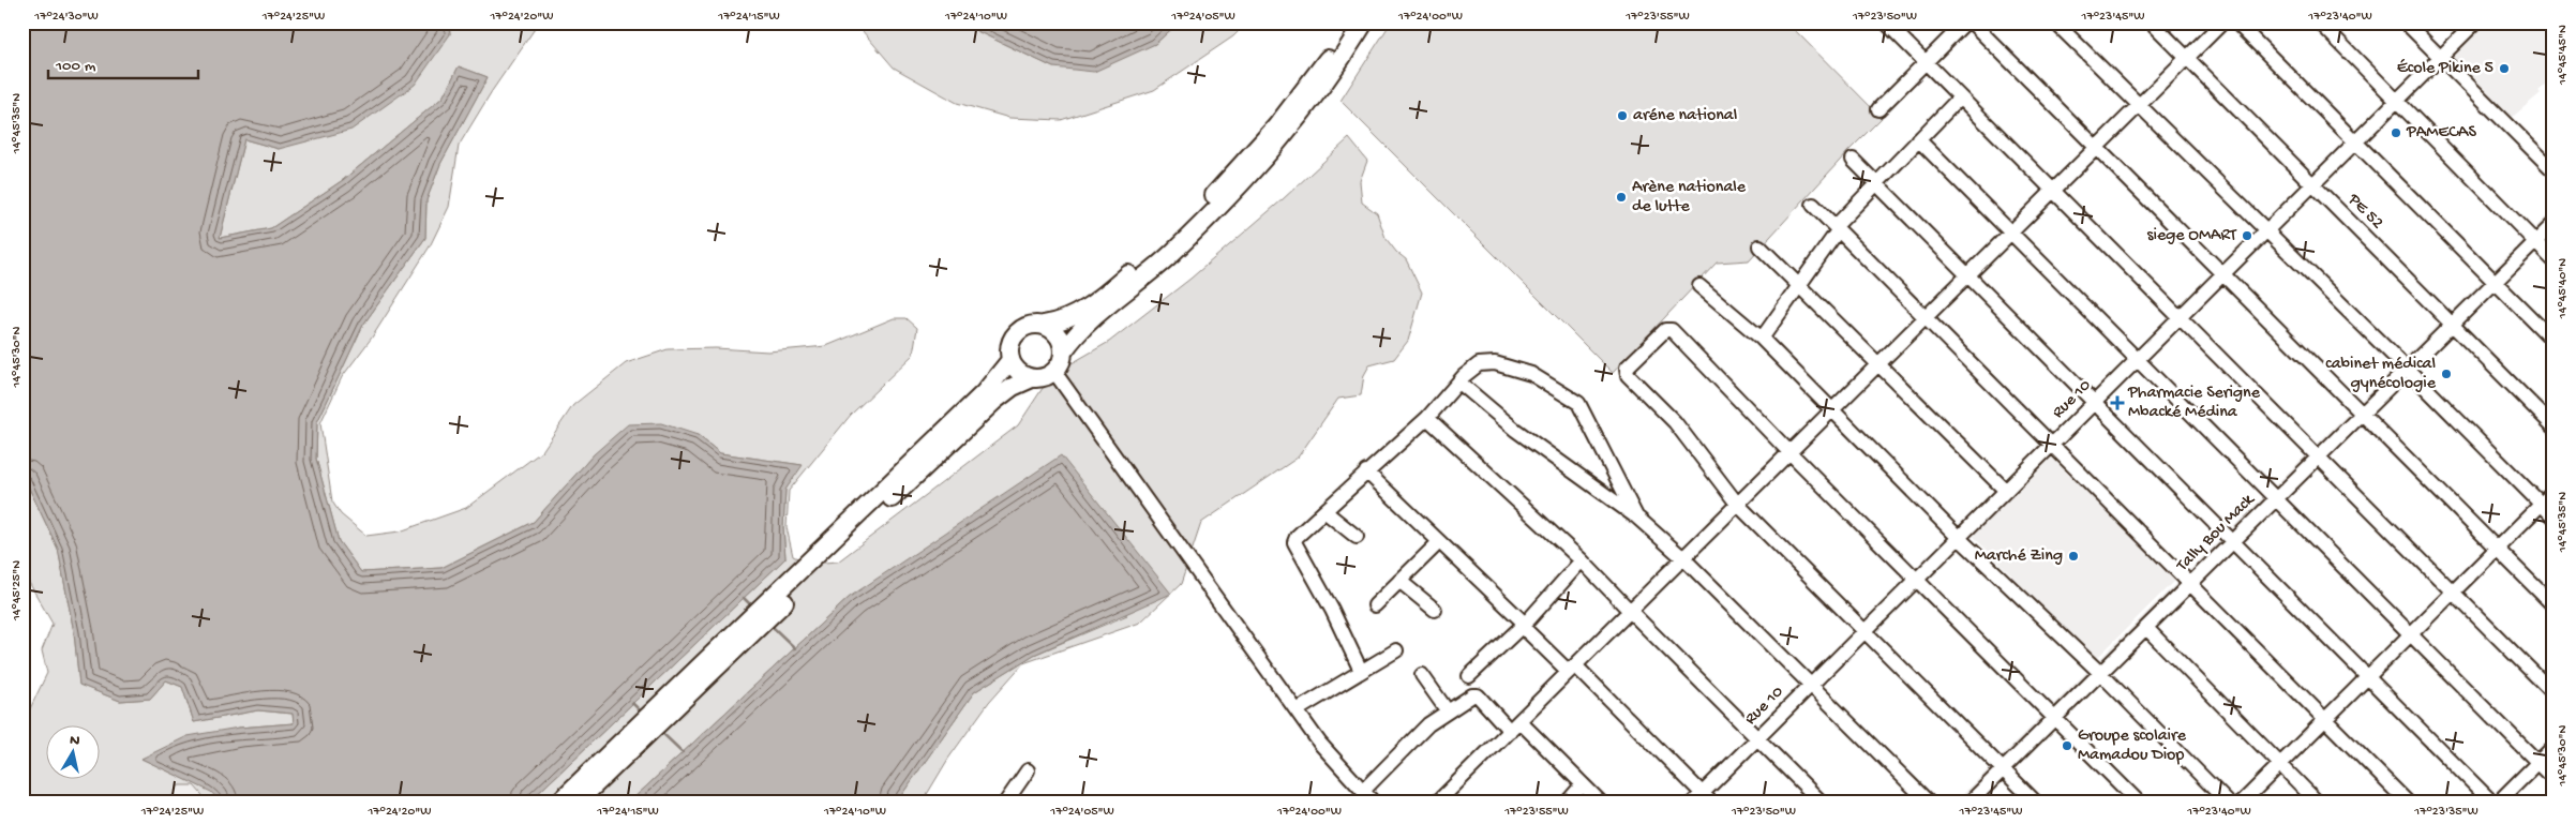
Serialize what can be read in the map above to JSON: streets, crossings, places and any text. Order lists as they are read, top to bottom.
{
  "streets": {
    "street": ["PE 52", "Rue 10", "Tally Bou Mack"]
  },
  "crossings": [
    ["PE 52", "Rue 10"],
    ["PE 52", "Tally Bou Mack"]
  ],
  "places": {
    "other": [
      "École Pikine 5",
      "aréne national",
      "PAMECAS",
      "Arène nationale de lutte",
      "siege OMART",
      "cabinet médical gynécologie",
      "Marché Zing",
      "Groupe scolaire Mamadou Diop"
    ],
    "health": ["Pharmacie Serigne Mbacké Médina"]
  },
  "scale_bar": "100 m",
  "north": "top",
  "coordinates": [
    "17°24'30\"W",
    "17°24'25\"W",
    "17°24'20\"W",
    "17°24'15\"W",
    "17°24'10\"W",
    "17°24'05\"W",
    "17°24'00\"W",
    "17°23'55\"W",
    "17°23'50\"W",
    "17°23'45\"W",
    "17°23'40\"W",
    "14°45'45\"N",
    "14°45'35\"N",
    "14°45'40\"N",
    "14°45'30\"N",
    "14°45'25\"N",
    "17°23'35\"W"
  ]
}
